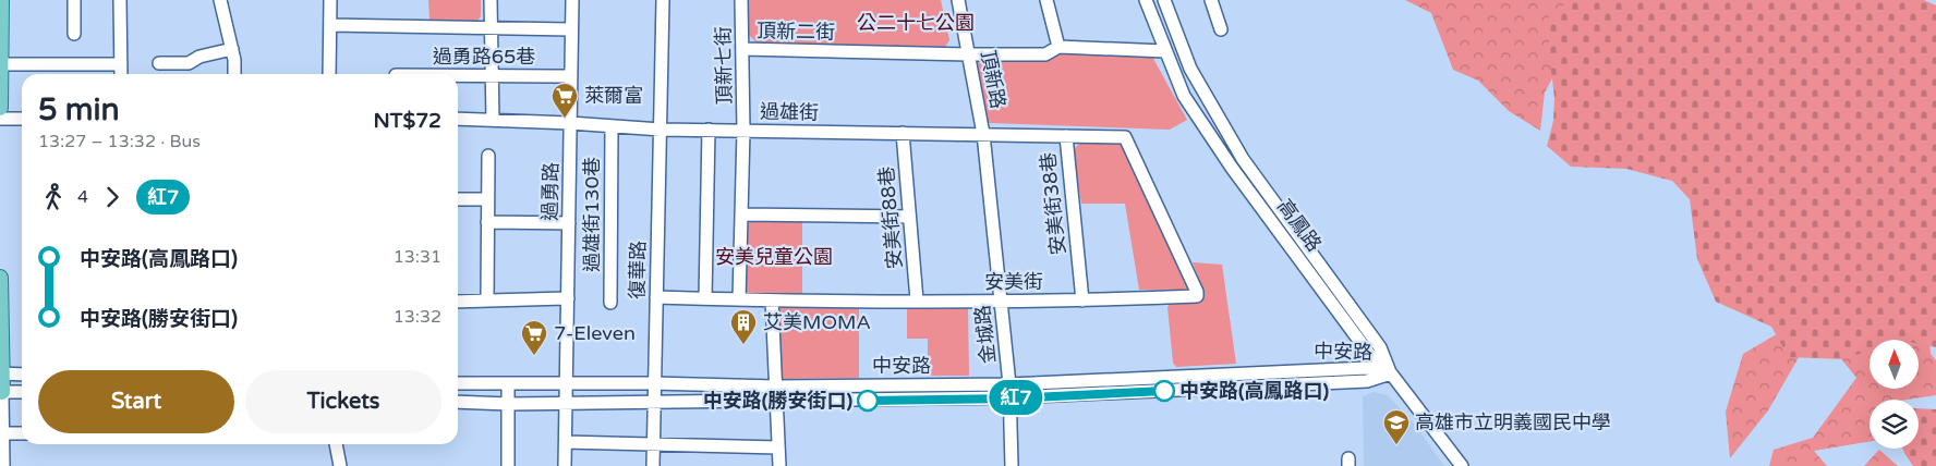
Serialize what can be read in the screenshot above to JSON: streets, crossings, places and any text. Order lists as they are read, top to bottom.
{
  "streets": {
    "street": [
      "頂新二街",
      "過勇路65巷",
      "頂新七街",
      "頂新路",
      "過雄街",
      "過勇路",
      "安美街38巷",
      "過雄街130巷",
      "安美街88巷",
      "高鳳路",
      "復華路",
      "安美街",
      "金城路",
      "中安路"
    ]
  },
  "crossings": [
    ["頂新二街", "頂新七街"],
    ["頂新二街", "頂新路"],
    ["頂新二街", "高鳳路"],
    ["過勇路65巷", "過勇路"],
    ["頂新七街", "過雄街"],
    ["頂新七街", "安美街"],
    ["頂新路", "過雄街"],
    ["頂新路", "金城路"],
    ["過雄街", "過勇路"],
    ["過雄街", "安美街38巷"],
    ["過雄街", "過雄街130巷"],
    ["過雄街", "安美街88巷"],
    ["過雄街", "復華路"],
    ["過雄街", "安美街"],
    ["過雄街", "金城路"],
    ["過勇路", "中安路"],
    ["安美街38巷", "安美街"],
    ["安美街88巷", "安美街"],
    ["高鳳路", "中安路"],
    ["復華路", "安美街"],
    ["復華路", "中安路"],
    ["安美街", "金城路"],
    ["金城路", "中安路"]
  ],
  "parks": ["公二十七公園", "安美兒童公園"],
  "places": {
    "supermarket": ["萊爾富", "7-Eleven"],
    "building": ["艾美MOMA"],
    "other": ["中安路(高鳳路口)", "中安路(勝安街口)"],
    "school or university": ["高雄市立明義國民中學"]
  },
  "lines": ["bus line 紅7"],
  "north": "top",
  "page": {
    "on_map": "紅7",
    "heading": ["5 min", "13:27 – 13:32 · Bus", "NT$72"],
    "legs": ["4", "紅7"],
    "list": [
      {
        "name": "中安路(高鳳路口)",
        "value": "13:31"
      },
      {
        "name": "中安路(勝安街口)",
        "value": "13:32"
      }
    ],
    "buttons": ["Start", "Tickets"]
  }
}
